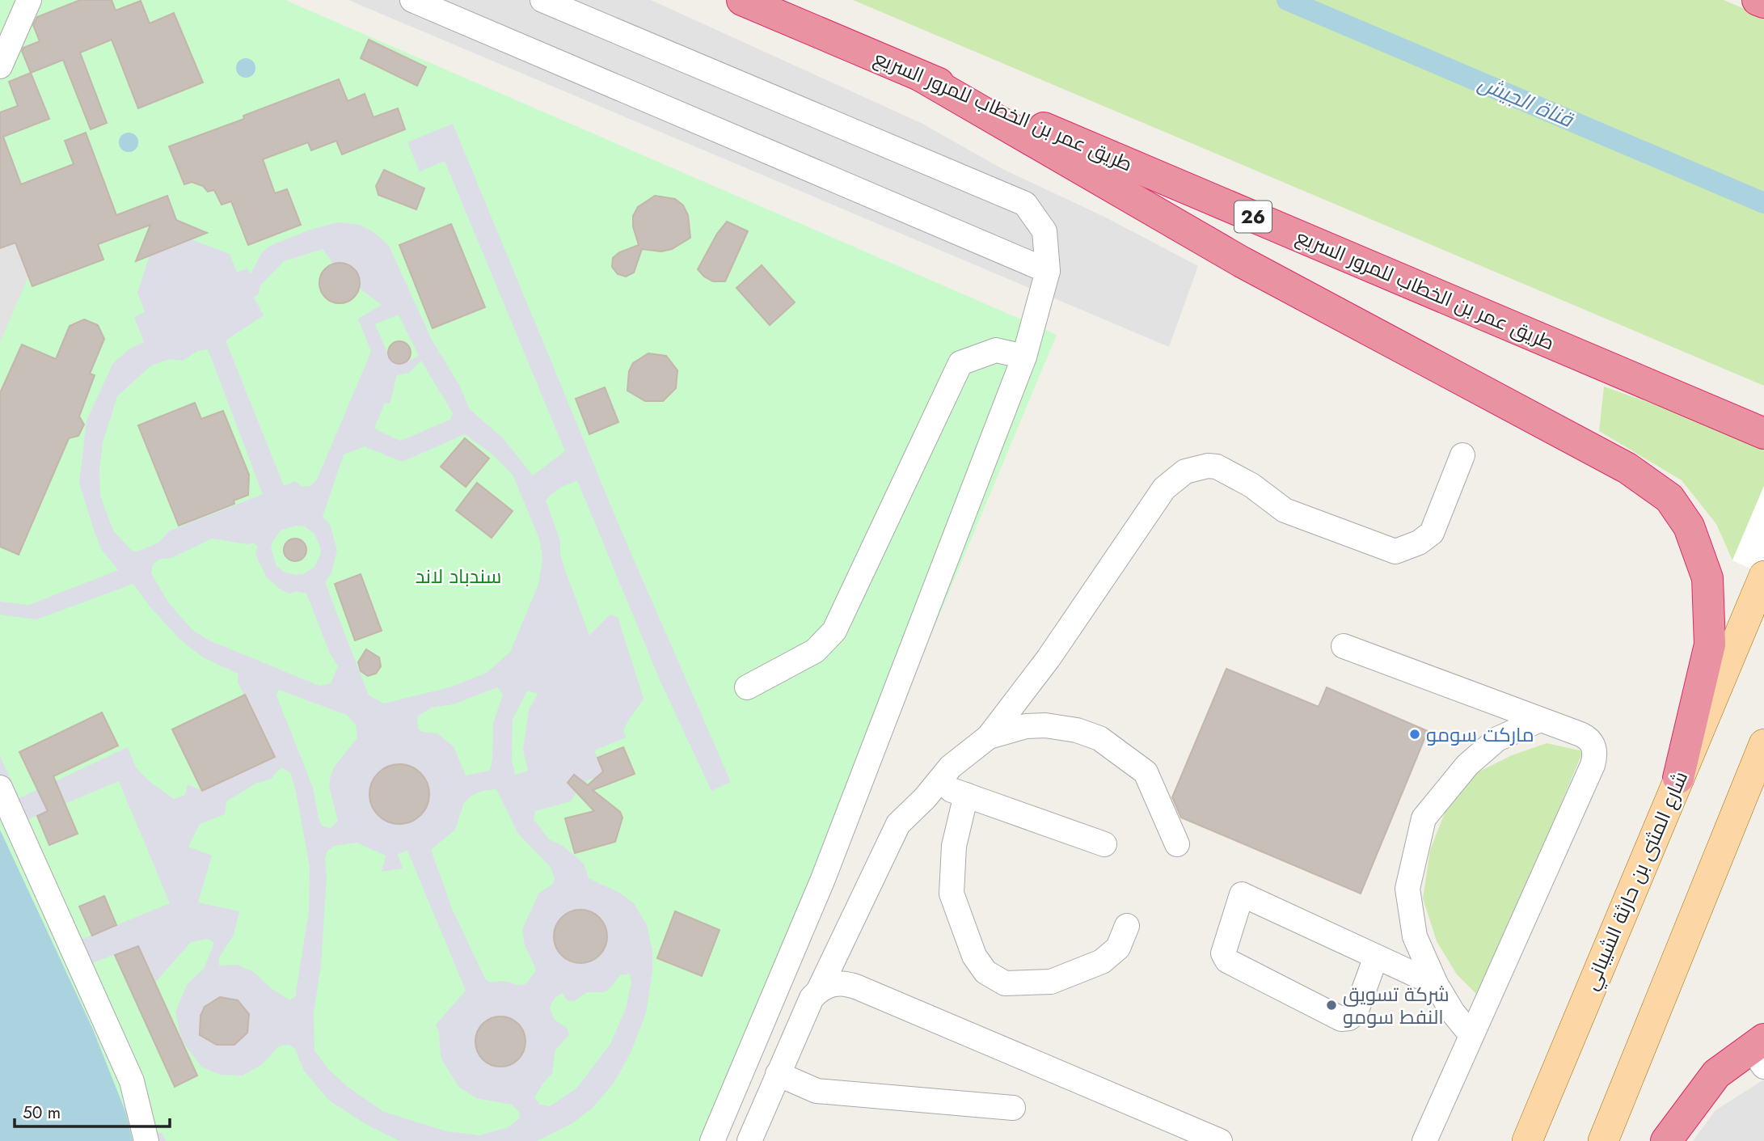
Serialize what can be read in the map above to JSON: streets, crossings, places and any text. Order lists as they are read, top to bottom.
{
  "streets": {
    "highway": ["طريق عمر بن الخطاب للمرور السريع", "26"],
    "main road": ["شارع المثنى بن حارثة الشيباني"]
  },
  "water": ["قناة الجيش"],
  "parks": ["سندباد لاند"],
  "places": ["ماركت سومو", "شركة تسويق النفط سومو"],
  "scale_bar": "50 m"
}
